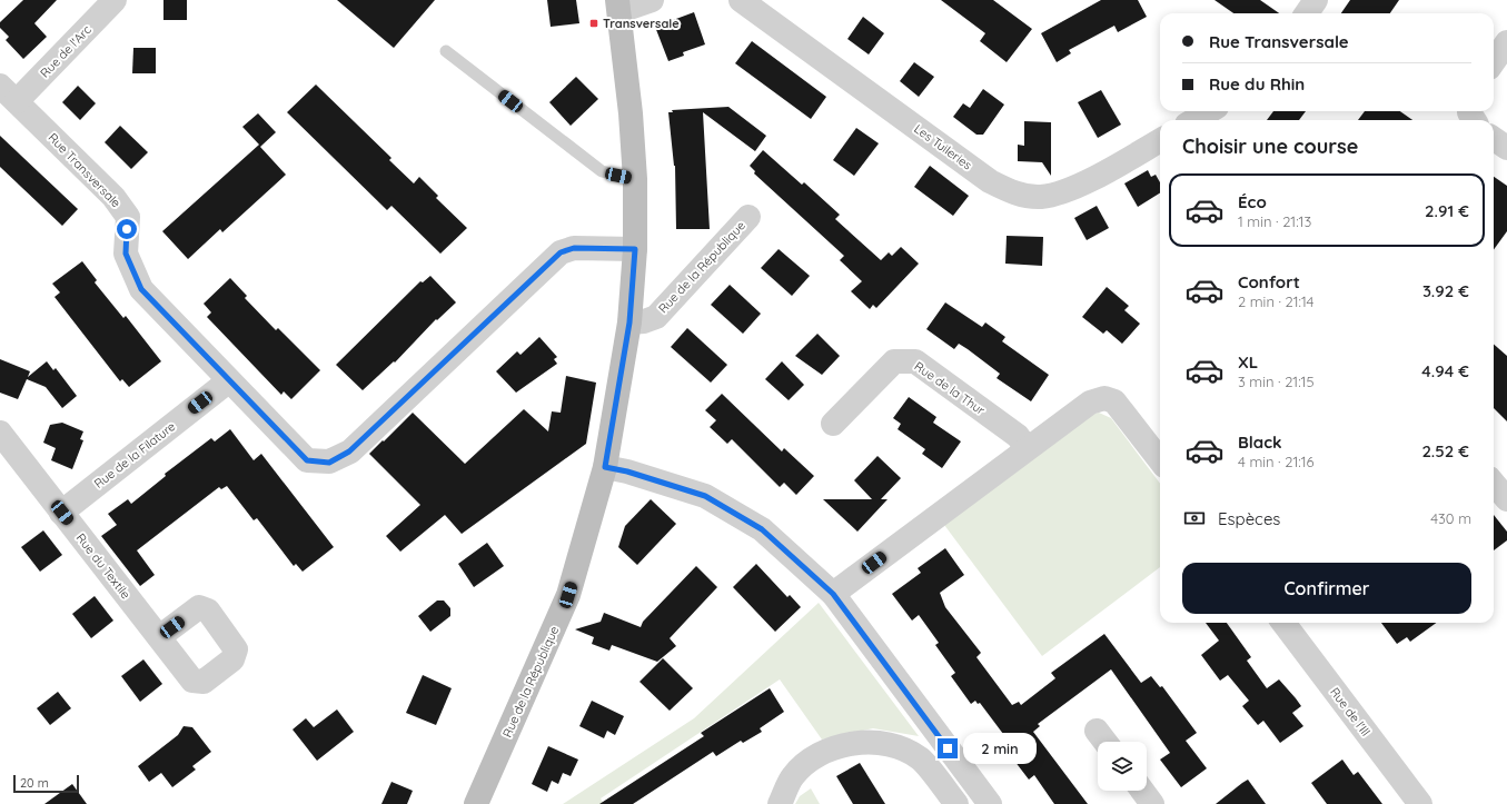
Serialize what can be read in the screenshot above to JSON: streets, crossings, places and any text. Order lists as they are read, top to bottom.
{
  "streets": {
    "main road": ["Rue de la République"],
    "street": [
      "Rue de l'Arc",
      "Les Tuileries",
      "Rue Transversale",
      "Rue de la Thur",
      "Rue de la Filature",
      "Rue du Textile",
      "Rue de l'Ill"
    ]
  },
  "crossings": [
    ["Rue de l'Arc", "Rue Transversale"],
    ["Rue Transversale", "Rue de la République"],
    ["Rue Transversale", "Rue de la Filature"],
    ["Rue de la Filature", "Rue du Textile"]
  ],
  "places": {
    "transit": ["Transversale"]
  },
  "scale_bar": "20 m",
  "page": {
    "banner": ["Rue Transversale", "Rue du Rhin"],
    "heading": "Choisir une course",
    "list": [
      {
        "name": "Éco",
        "note": "1 min · 21:13",
        "value": "2.91 €"
      },
      {
        "name": "Confort",
        "note": "2 min · 21:14",
        "value": "3.92 €"
      },
      {
        "name": "XL",
        "note": "3 min · 21:15",
        "value": "4.94 €"
      },
      {
        "name": "Black",
        "note": "4 min · 21:16",
        "value": "2.52 €"
      }
    ],
    "pay": ["Espèces", "430 m"],
    "buttons": "Confirmer",
    "bubble": "2 min",
    "scale": "20 m"
  }
}
